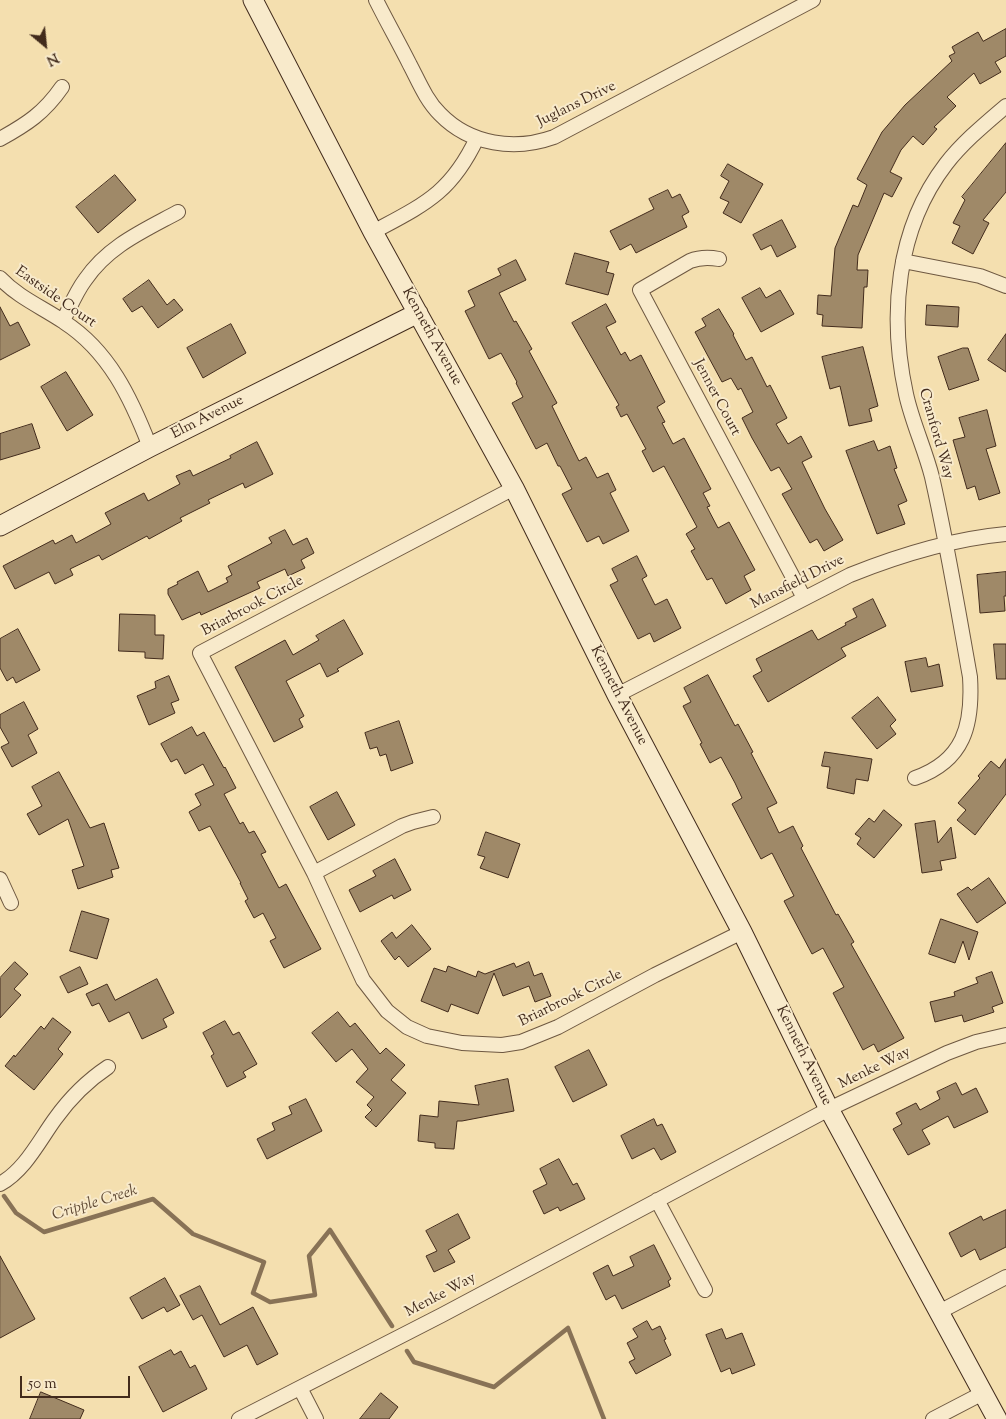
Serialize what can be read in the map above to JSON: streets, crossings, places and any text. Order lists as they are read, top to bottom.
{
  "streets": {
    "main road": ["Kenneth Avenue", "Elm Avenue"],
    "street": [
      "Juglans Drive",
      "Eastside Court",
      "Jenner Court",
      "Cranford Way",
      "Mansfield Drive",
      "Briarbrook Circle",
      "Menke Way"
    ]
  },
  "crossings": [
    ["Eastside Court", "Elm Avenue"],
    ["Kenneth Avenue", "Elm Avenue"],
    ["Kenneth Avenue", "Mansfield Drive"],
    ["Kenneth Avenue", "Briarbrook Circle"],
    ["Kenneth Avenue", "Menke Way"],
    ["Jenner Court", "Mansfield Drive"],
    ["Cranford Way", "Mansfield Drive"]
  ],
  "water": ["Cripple Creek"],
  "scale_bar": "50 m",
  "north": "bottom right"
}
